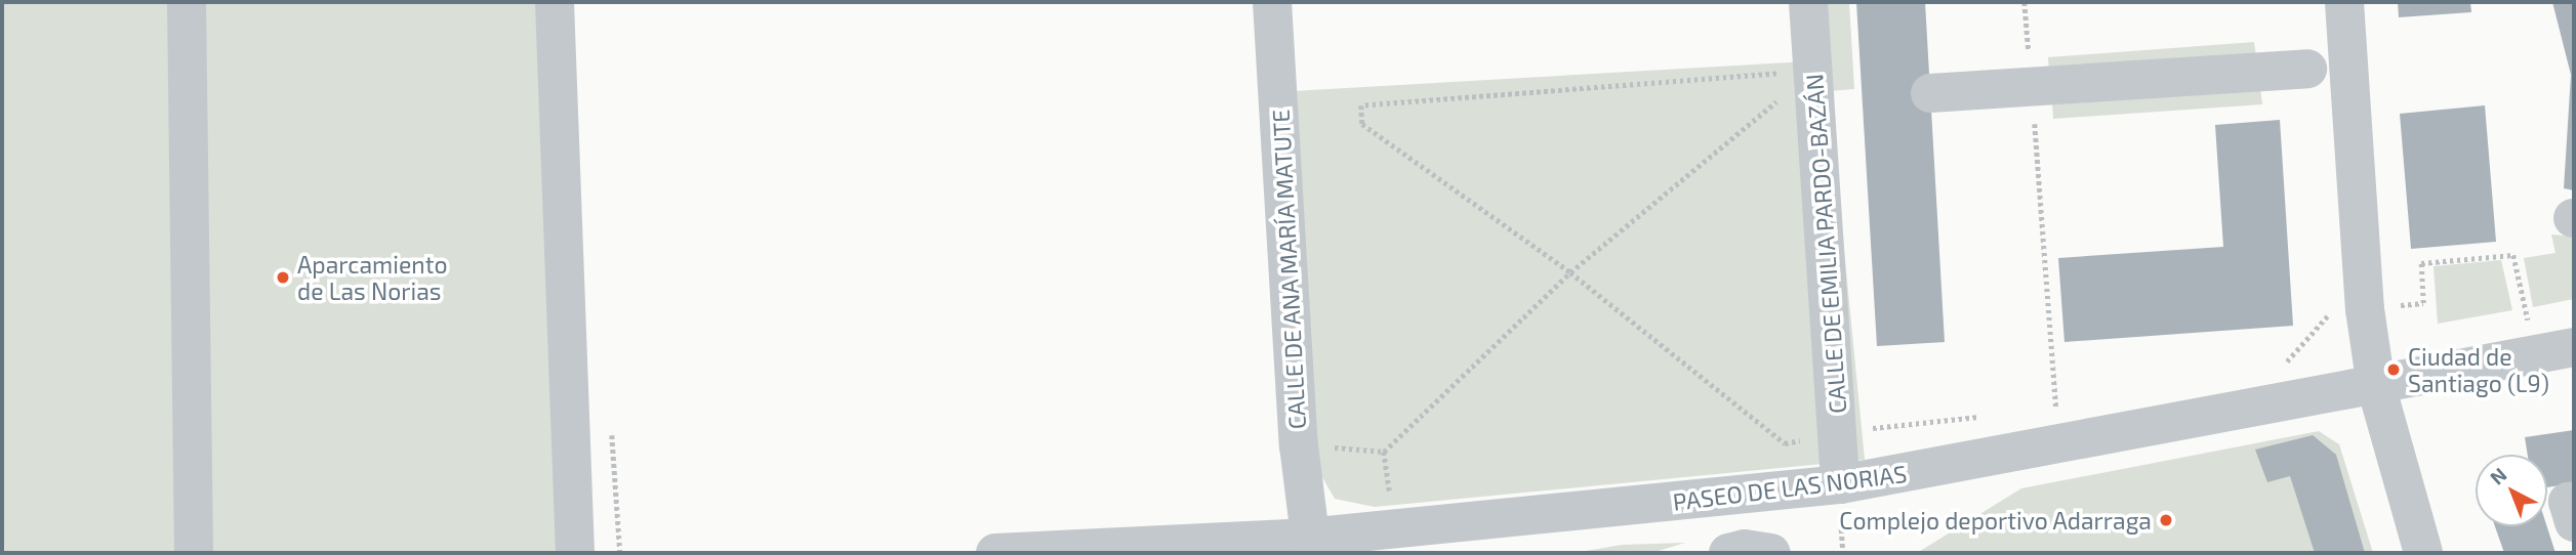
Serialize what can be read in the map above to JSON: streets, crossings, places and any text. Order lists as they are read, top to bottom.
{
  "streets": {
    "street": ["CALLE DE EMILIA PARDO-BAZÁN", "CALLE DE ANA MARÍA MATUTE", "PASEO DE LAS NORIAS"]
  },
  "crossings": [
    ["CALLE DE EMILIA PARDO-BAZÁN", "PASEO DE LAS NORIAS"],
    ["CALLE DE ANA MARÍA MATUTE", "PASEO DE LAS NORIAS"]
  ],
  "places": ["Aparcamiento de Las Norias", "Ciudad de Santiago (L9)", "Complejo deportivo Adarraga"],
  "north": "top left"
}
